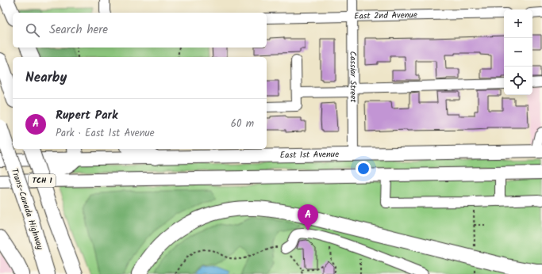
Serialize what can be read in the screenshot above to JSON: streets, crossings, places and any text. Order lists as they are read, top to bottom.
{
  "streets": {
    "highway": ["TCH 1", "Trans-Canada Highway"],
    "main road": ["East 1st Avenue"],
    "street": ["East 2nd Avenue", "Cassiar Street"]
  },
  "crossings": [
    ["East 2nd Avenue", "Cassiar Street"],
    ["Cassiar Street", "East 1st Avenue"]
  ],
  "page": {
    "map_buttons": ["+", "−"],
    "search": "Search here",
    "heading": "Nearby",
    "list": [
      {
        "mark": "A",
        "name": "Rupert Park",
        "note": "Park · East 1st Avenue",
        "value": "60 m"
      }
    ],
    "pins": "A"
  }
}
